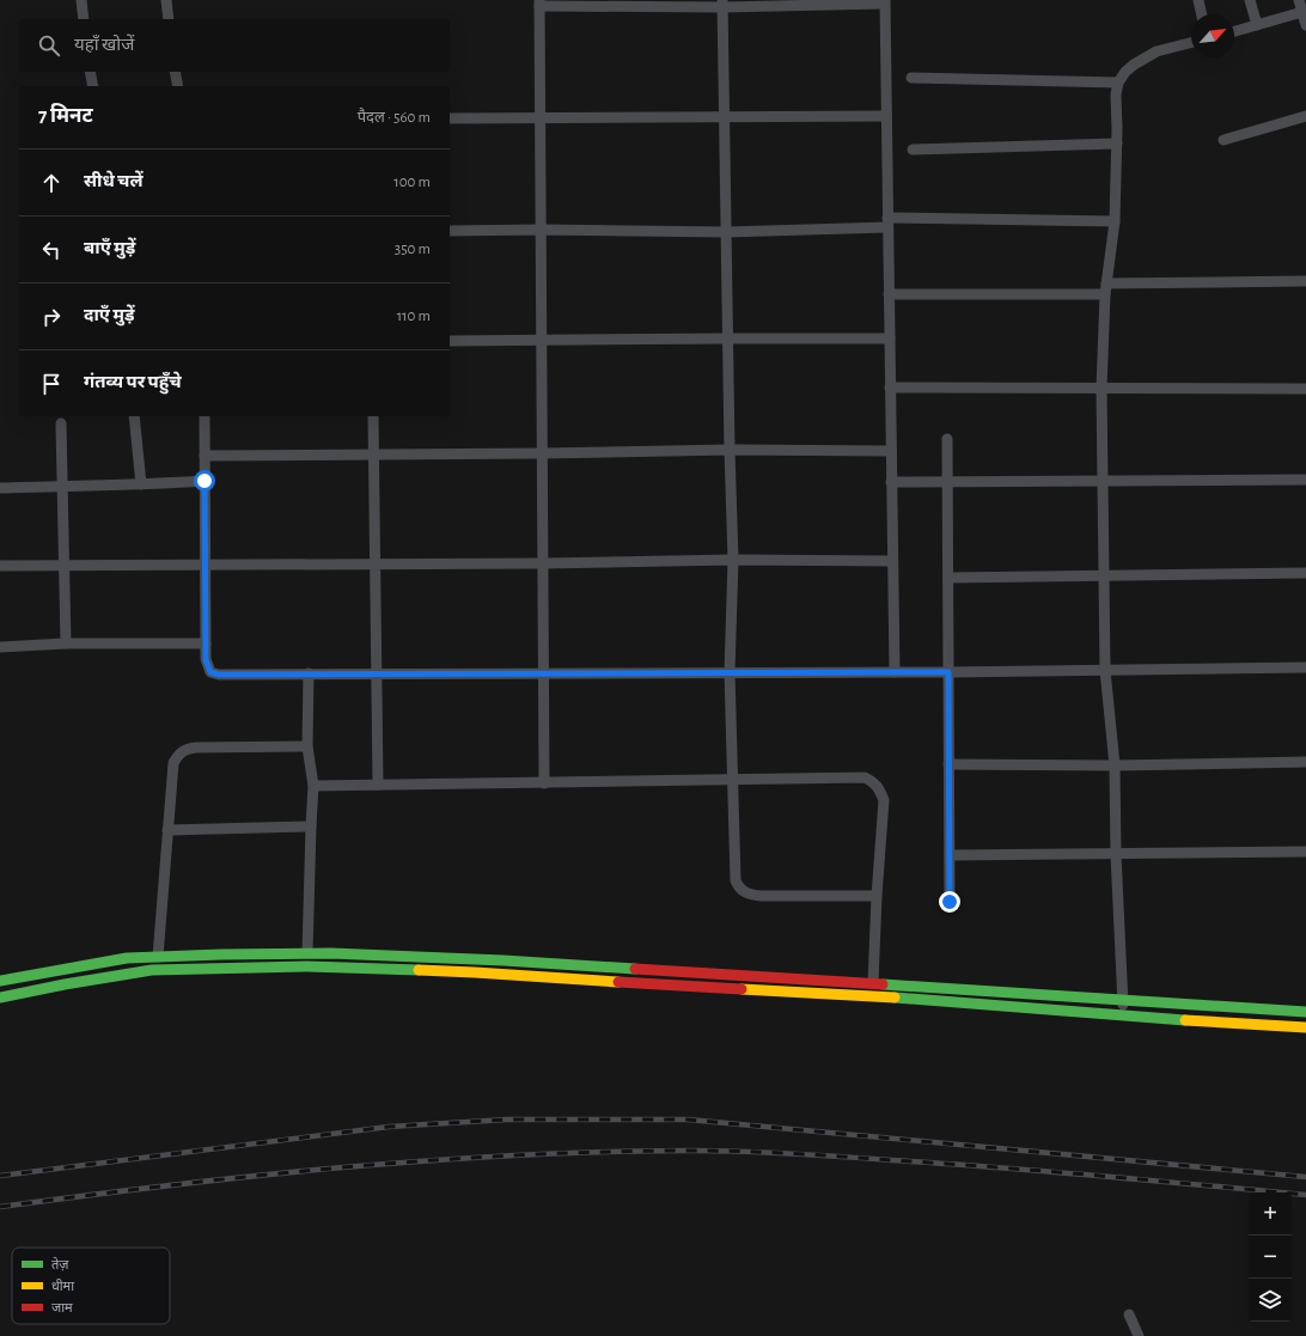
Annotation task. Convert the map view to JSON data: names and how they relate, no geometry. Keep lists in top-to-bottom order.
{
  "legend": ["तेज़", "धीमा", "जाम"],
  "north": "top right",
  "page": {
    "search": "यहाँ खोजें",
    "heading": ["7 मिनट", "पैदल · 560 m"],
    "list": [
      ["सीधे चलें", "100 m"],
      ["बाएँ मुड़ें", "350 m"],
      ["दाएँ मुड़ें", "110 m"],
      "गंतव्य पर पहुँचे"
    ],
    "map_buttons": ["+", "−"]
  }
}
